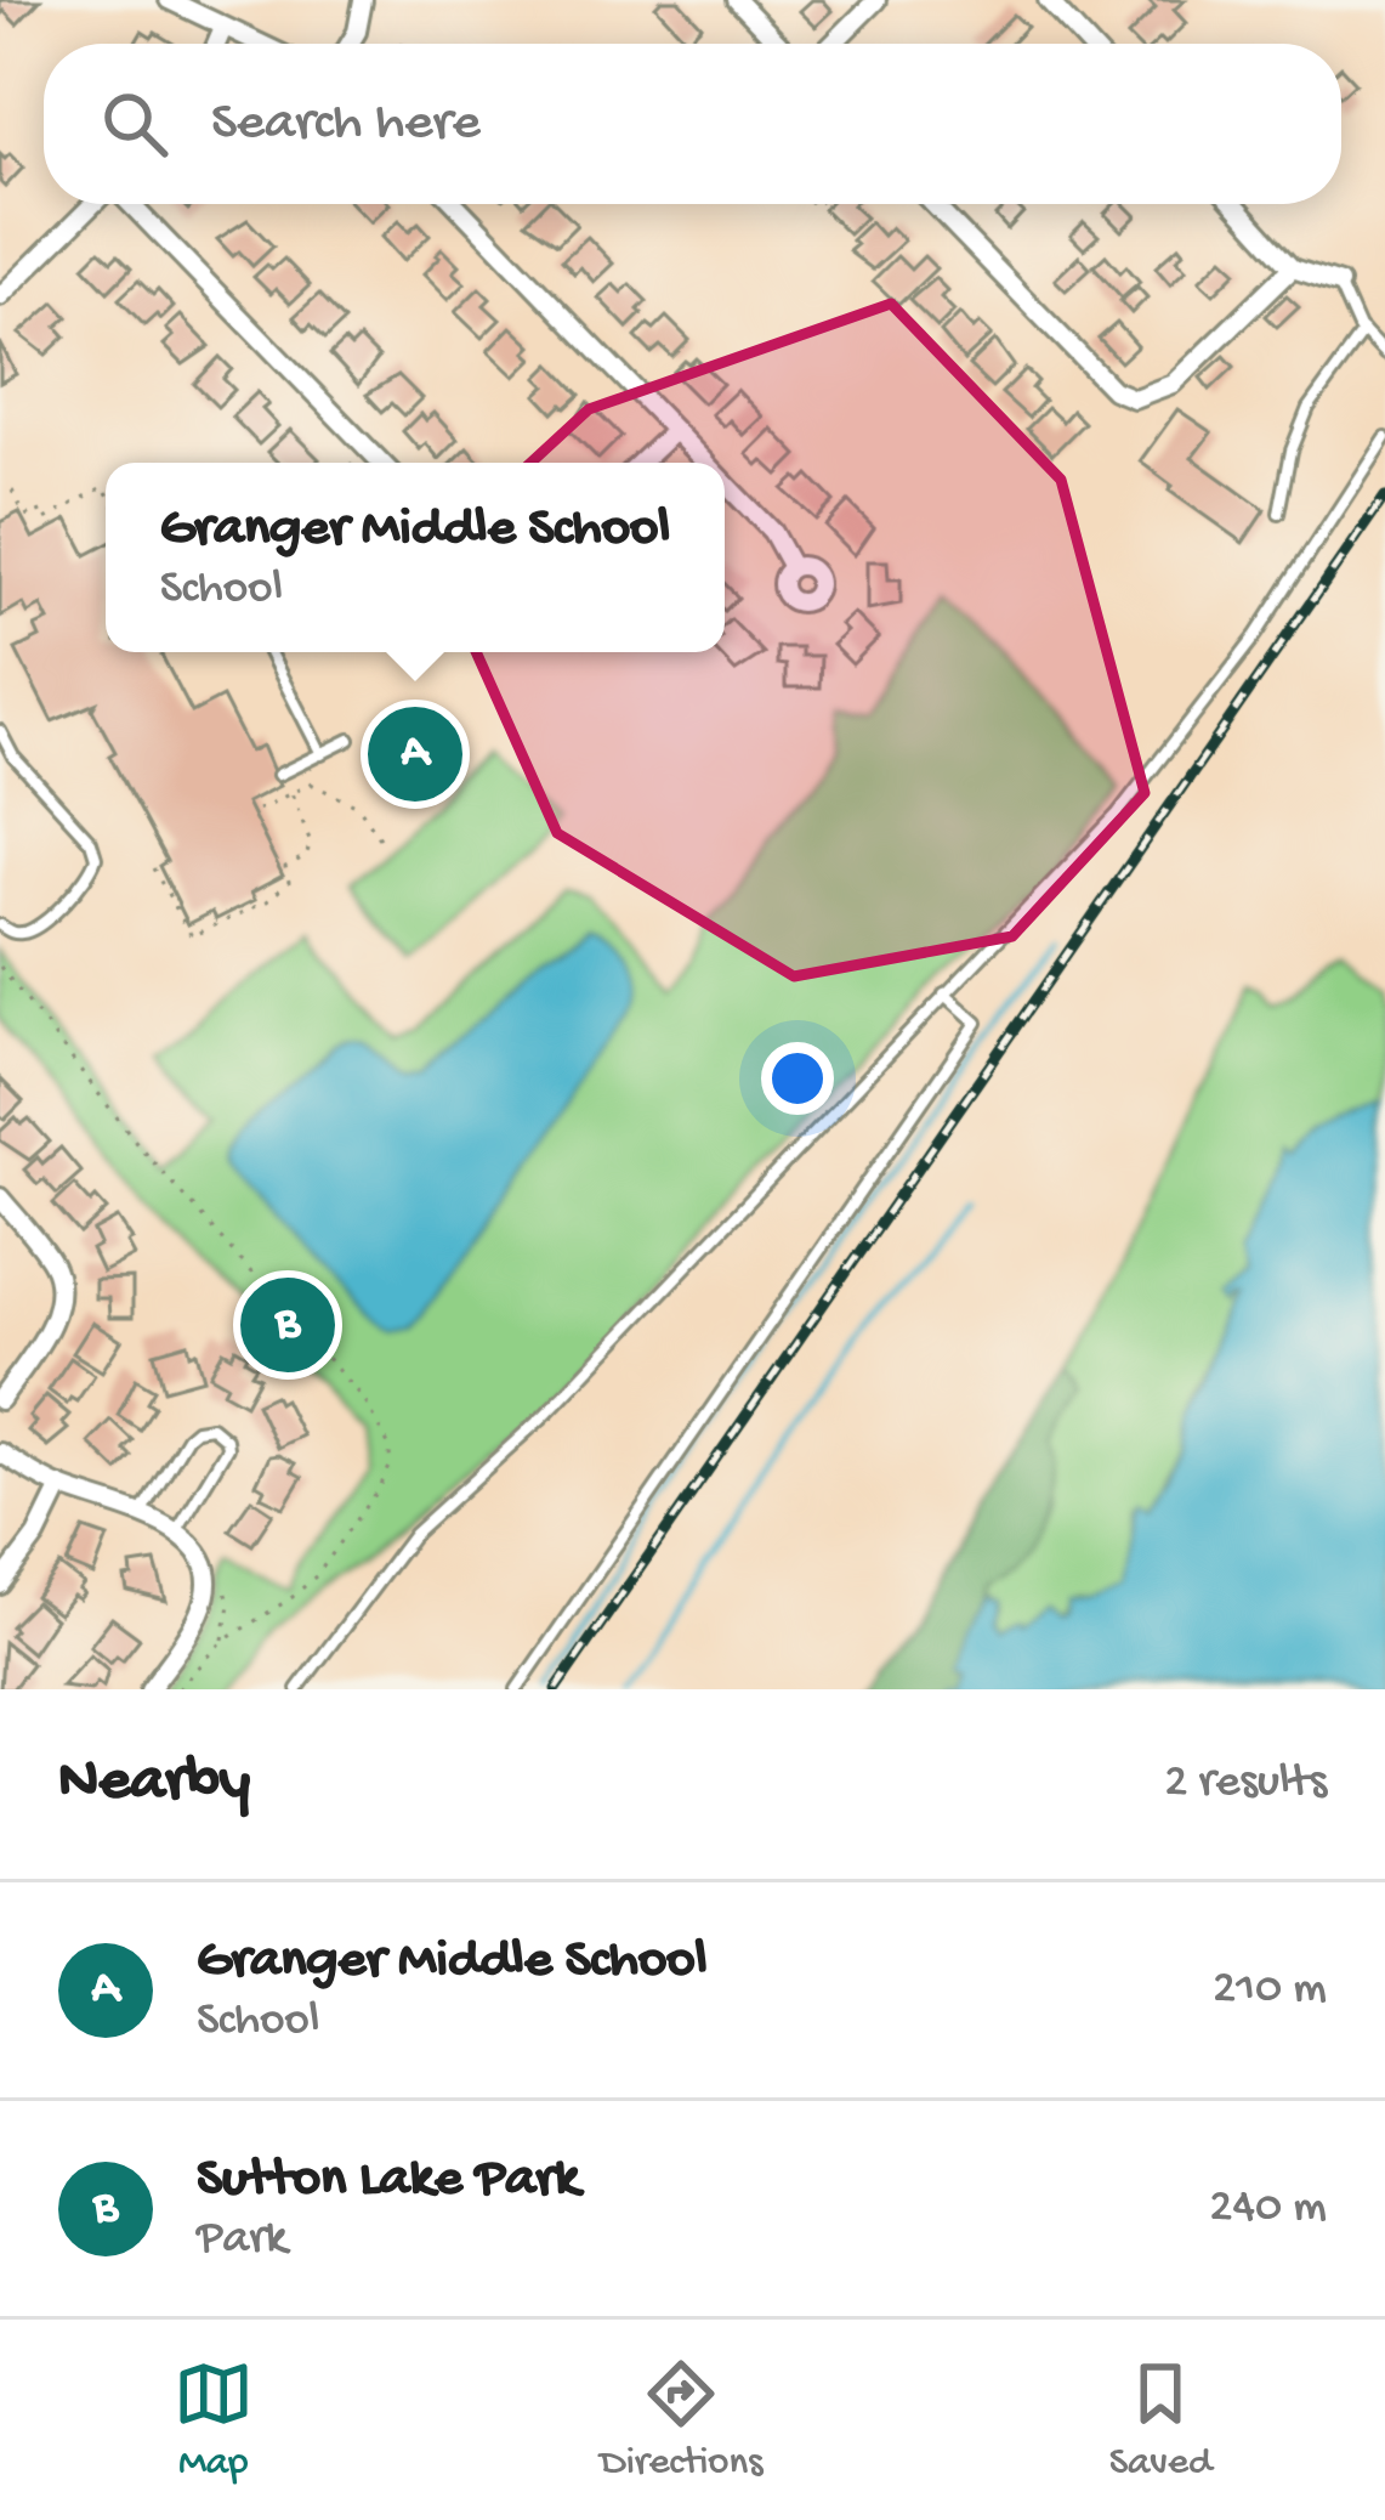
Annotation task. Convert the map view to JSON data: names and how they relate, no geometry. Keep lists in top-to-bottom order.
{
  "page": {
    "search": "Search here",
    "popup": ["Granger Middle School", "School"],
    "pins": ["A", "B"],
    "heading": ["Nearby", "2 results"],
    "list": [
      {
        "mark": "A",
        "name": "Granger Middle School",
        "note": "School",
        "value": "210 m"
      },
      {
        "mark": "B",
        "name": "Sutton Lake Park",
        "note": "Park",
        "value": "240 m"
      }
    ],
    "nav": ["Map", "Directions", "Saved"]
  }
}
